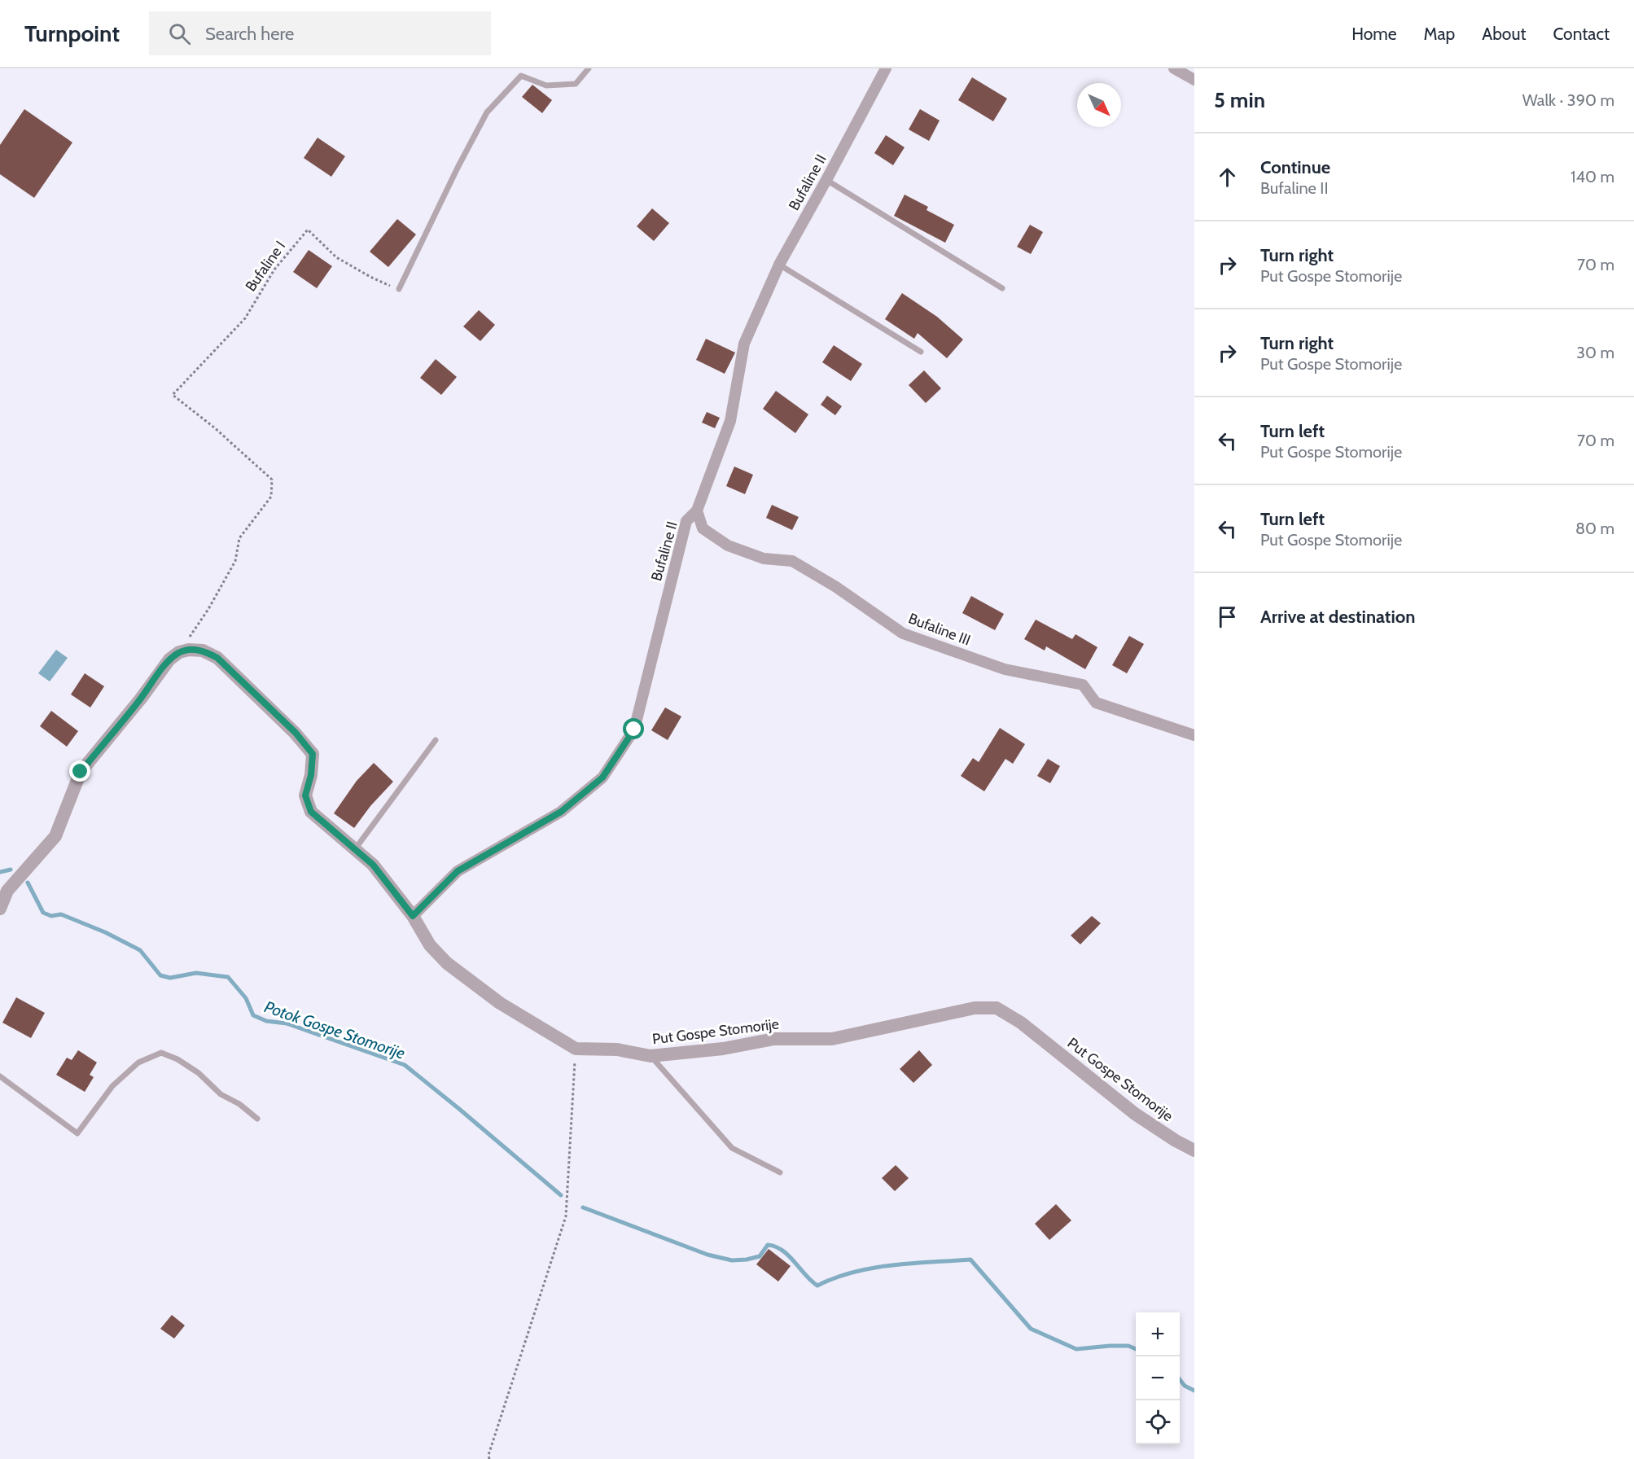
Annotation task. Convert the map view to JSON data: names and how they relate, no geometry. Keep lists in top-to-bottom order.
{
  "streets": {
    "street": ["Bufaline II", "Bufaline III", "Put Gospe Stomorije"],
    "path": ["Bufaline I"]
  },
  "crossings": [
    ["Bufaline II", "Bufaline III"]
  ],
  "water": ["Potok Gospe Stomorije"],
  "north": "bottom right",
  "page": {
    "header": "Turnpoint",
    "search": "Search here",
    "nav": [
      "Home",
      "Map",
      "About",
      "Contact"
    ],
    "heading": ["5 min", "Walk · 390 m"],
    "list": [
      ["Continue", "Bufaline II", "140 m"],
      ["Turn right", "Put Gospe Stomorije", "70 m"],
      ["Turn right", "Put Gospe Stomorije", "30 m"],
      ["Turn left", "Put Gospe Stomorije", "70 m"],
      ["Turn left", "Put Gospe Stomorije", "80 m"],
      "Arrive at destination"
    ],
    "map_buttons": ["+", "−"]
  }
}
